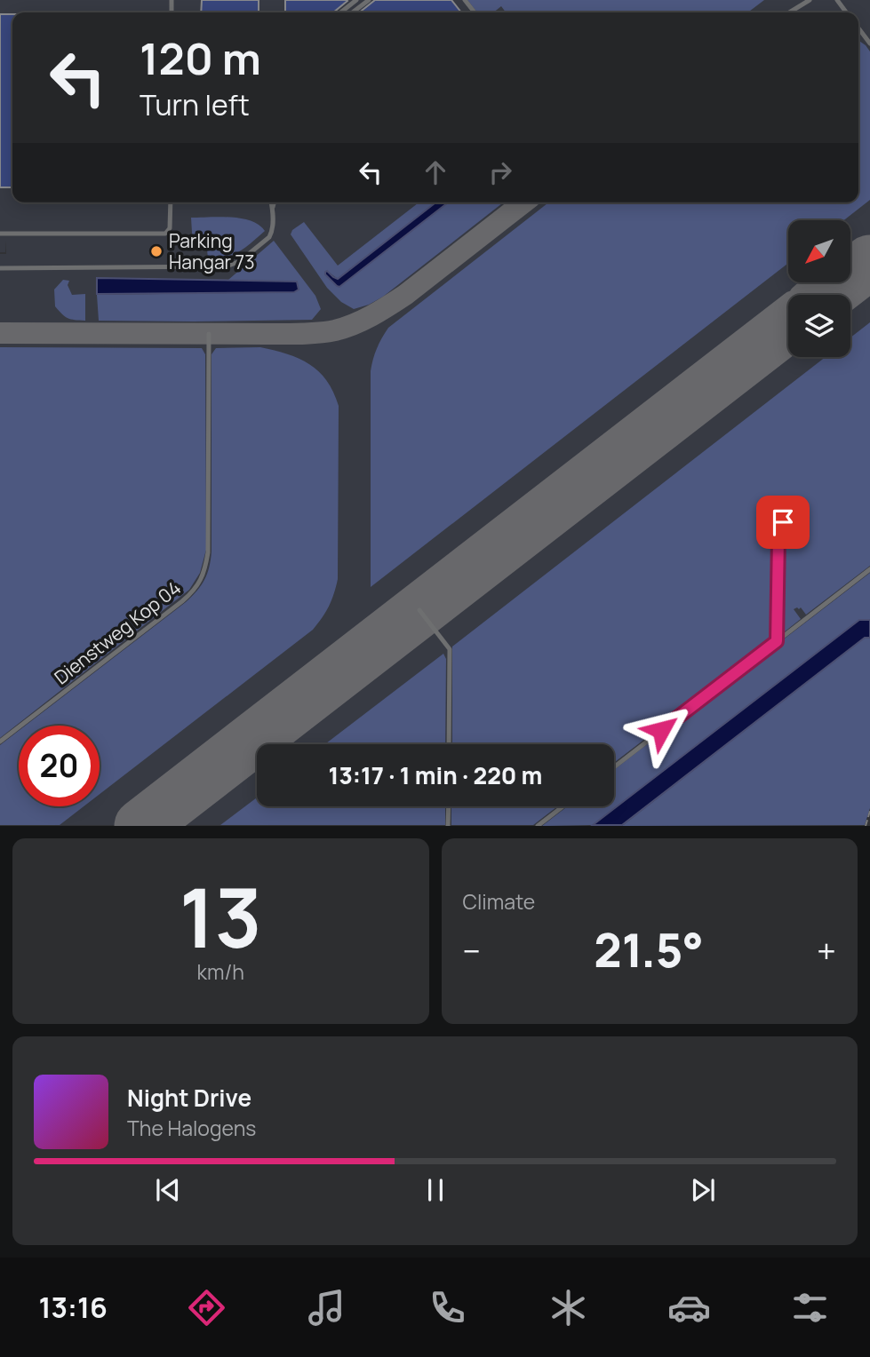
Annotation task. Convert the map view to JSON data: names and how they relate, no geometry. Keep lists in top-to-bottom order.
{
  "streets": {
    "lane": ["Dienstweg Kop 04"]
  },
  "places": ["Parking Hangar 73"],
  "north": "bottom left",
  "page": {
    "turn": ["120 m", "Turn left"],
    "limit": "20",
    "trip": "13:17 · 1 min · 220 m",
    "tile": [
      ["13", "km/h"],
      "Climate"
    ],
    "heat": ["−", "21.5°", "+"],
    "song": ["Night Drive", "The Halogens"],
    "tabs": "13:16"
  }
}
